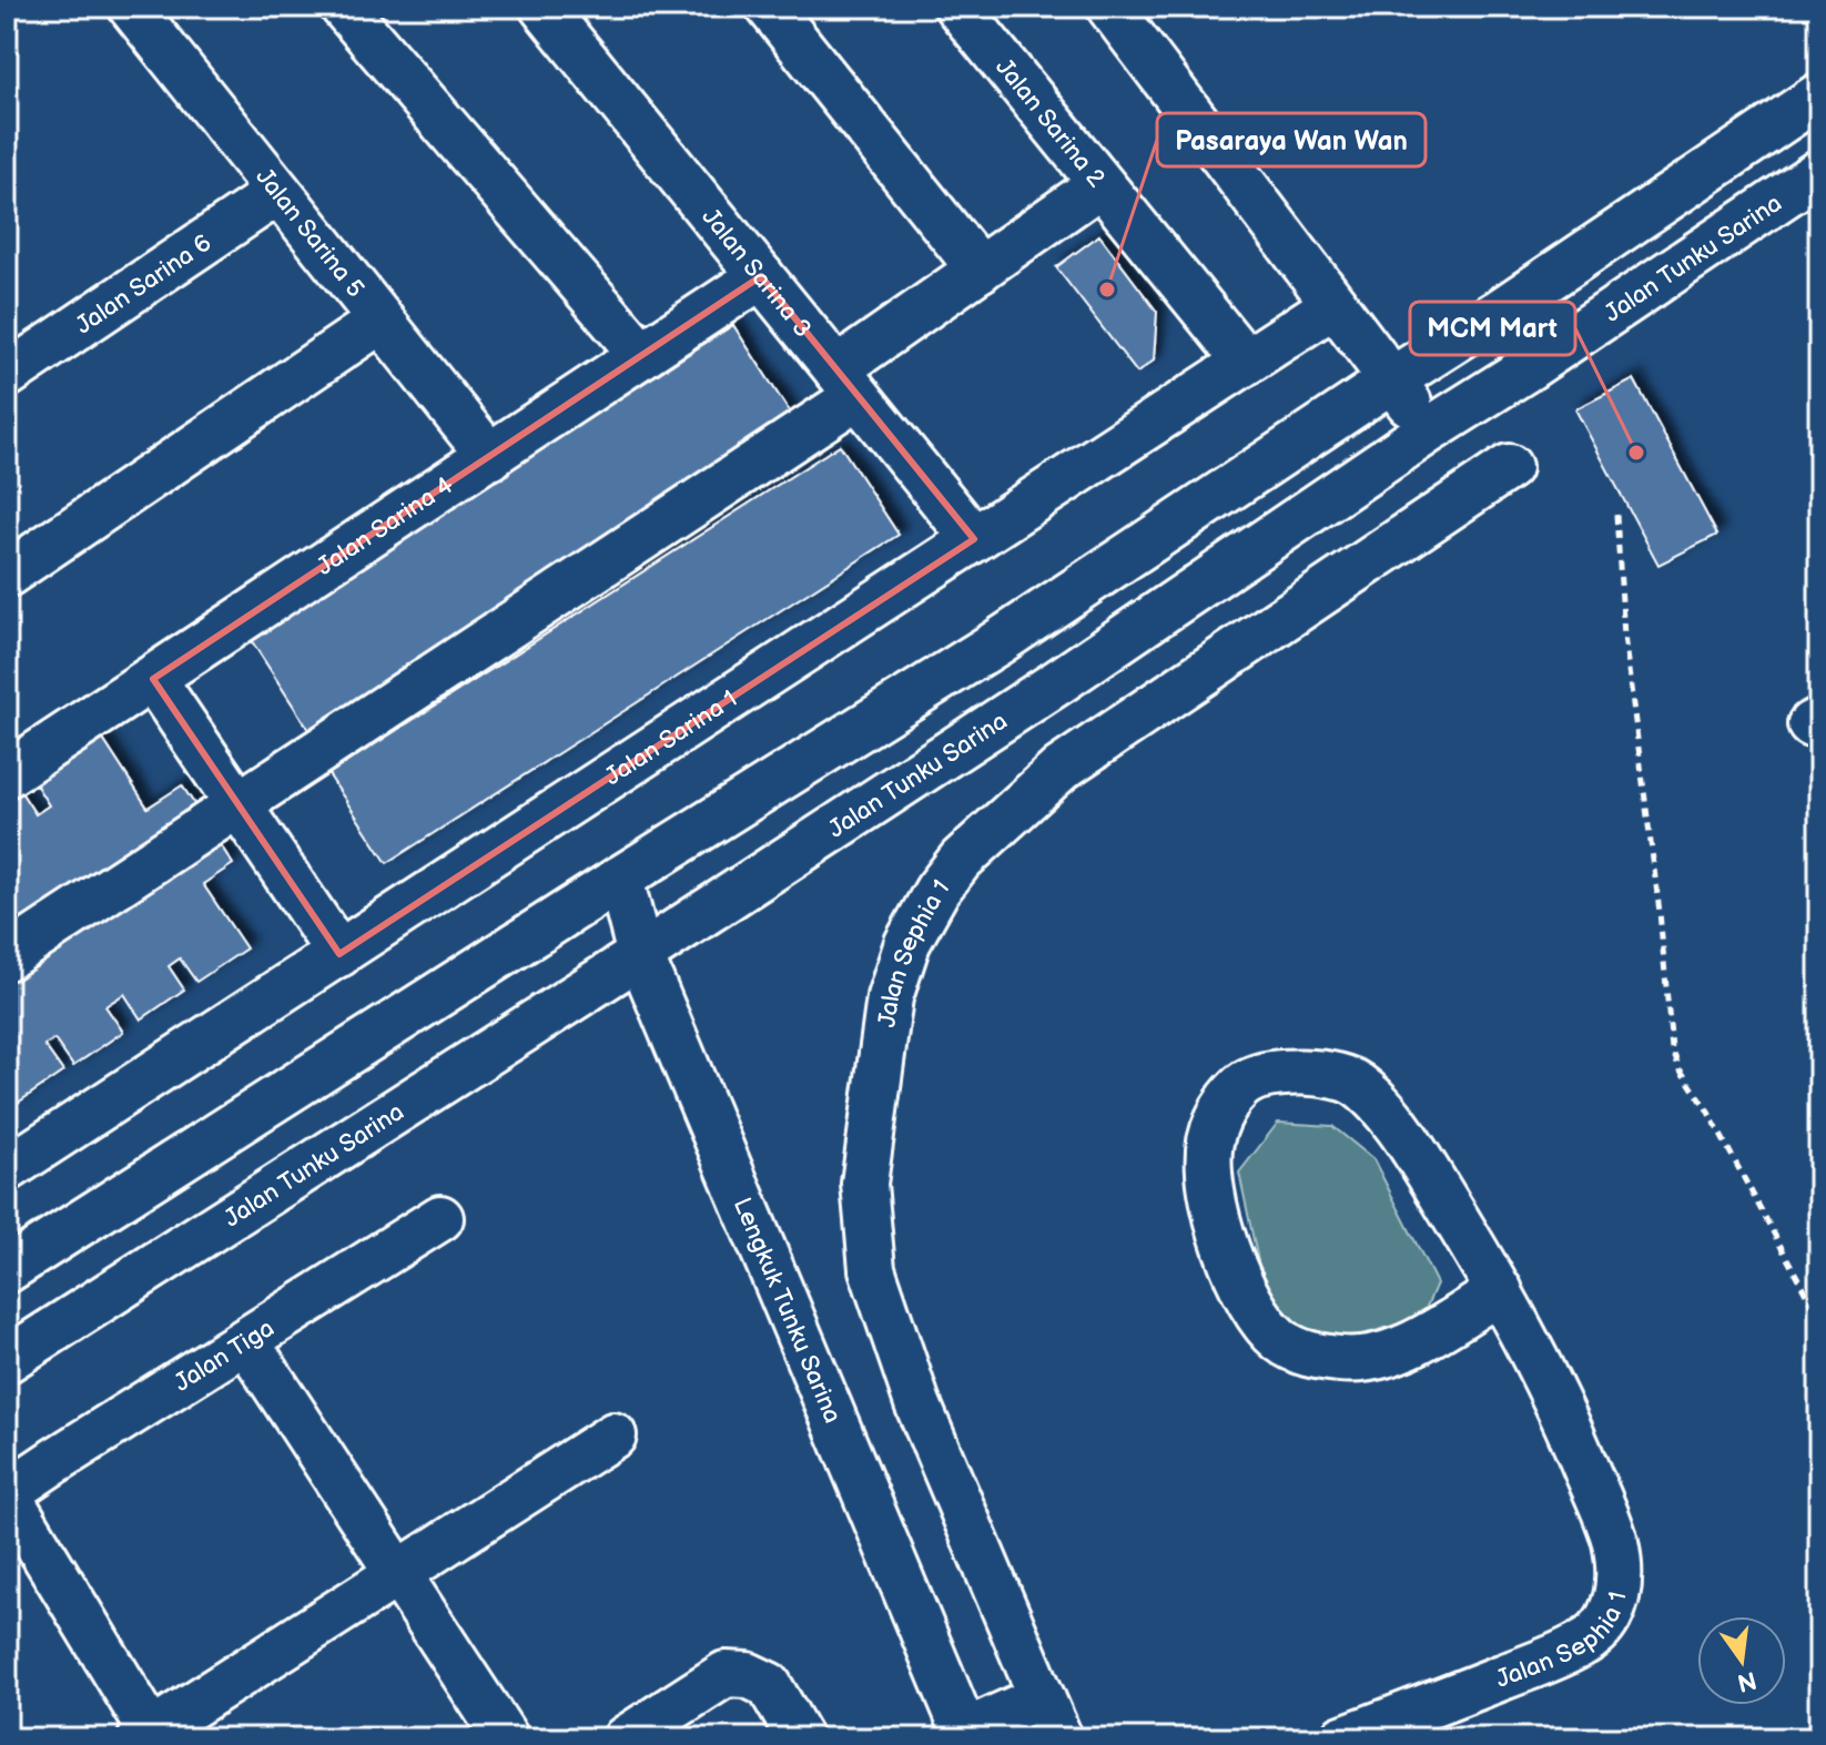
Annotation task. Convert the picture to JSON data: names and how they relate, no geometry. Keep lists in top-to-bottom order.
{
  "streets": {
    "street": [
      "Jalan Sarina 2",
      "Jalan Sarina 5",
      "Jalan Tunku Sarina",
      "Jalan Sarina 3",
      "Jalan Sarina 6",
      "Jalan Sarina 4",
      "Jalan Sarina 1",
      "Jalan Sephia 1",
      "Lengkuk Tunku Sarina",
      "Jalan Tiga"
    ]
  },
  "crossings": [
    ["Jalan Sarina 2", "Jalan Sarina 1"],
    ["Jalan Sarina 5", "Jalan Sarina 6"],
    ["Jalan Sarina 5", "Jalan Sarina 4"],
    ["Jalan Tunku Sarina", "Lengkuk Tunku Sarina"],
    ["Jalan Sarina 3", "Jalan Sarina 4"],
    ["Jalan Sarina 3", "Jalan Sarina 1"]
  ],
  "places": ["Pasaraya Wan Wan", "MCM Mart"],
  "north": "bottom"
}
